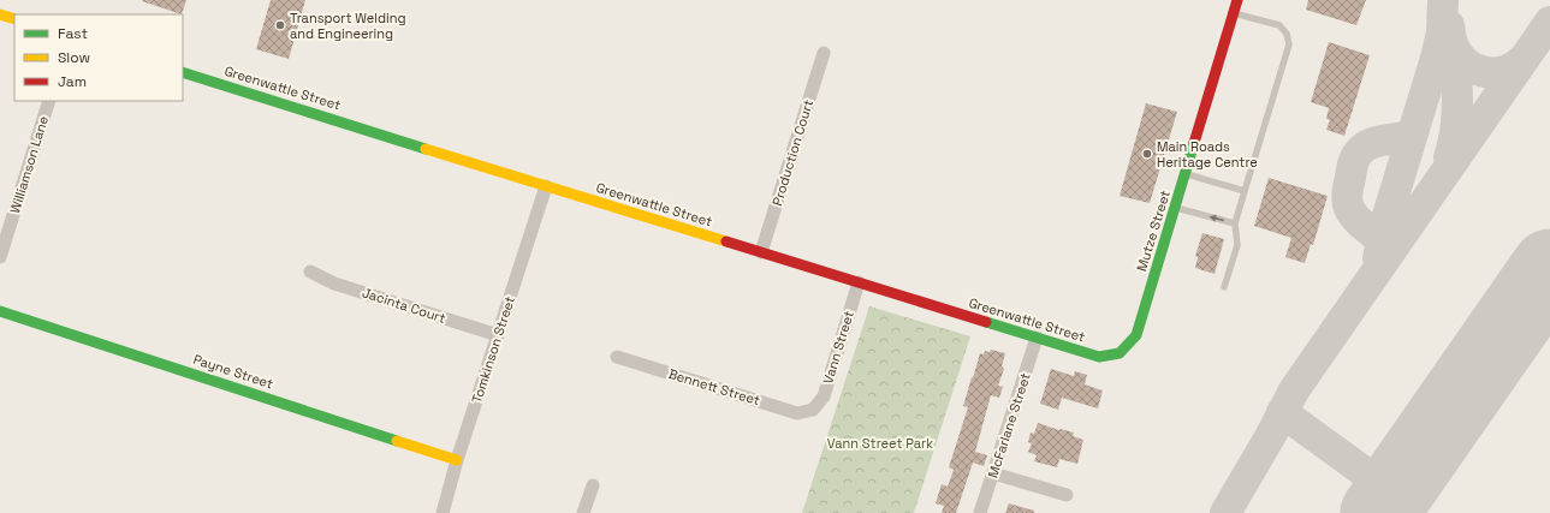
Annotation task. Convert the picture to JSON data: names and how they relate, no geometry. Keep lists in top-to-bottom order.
{
  "streets": {
    "street": [
      "Greenwattle Street",
      "Production Court",
      "Williamson Lane",
      "Mutze Street",
      "Jacinta Court",
      "Vann Street",
      "Tomkinson Street",
      "Payne Street",
      "Bennett Street",
      "McFarlane Street"
    ]
  },
  "crossings": [
    ["Greenwattle Street", "Production Court"],
    ["Greenwattle Street", "Mutze Street"],
    ["Greenwattle Street", "Vann Street"],
    ["Greenwattle Street", "Tomkinson Street"],
    ["Greenwattle Street", "McFarlane Street"],
    ["Jacinta Court", "Tomkinson Street"],
    ["Vann Street", "Bennett Street"],
    ["Tomkinson Street", "Payne Street"]
  ],
  "parks": ["Vann Street Park"],
  "places": ["Transport Welding and Engineering", "Main Roads Heritage Centre"],
  "legend": ["Fast", "Slow", "Jam"]
}
